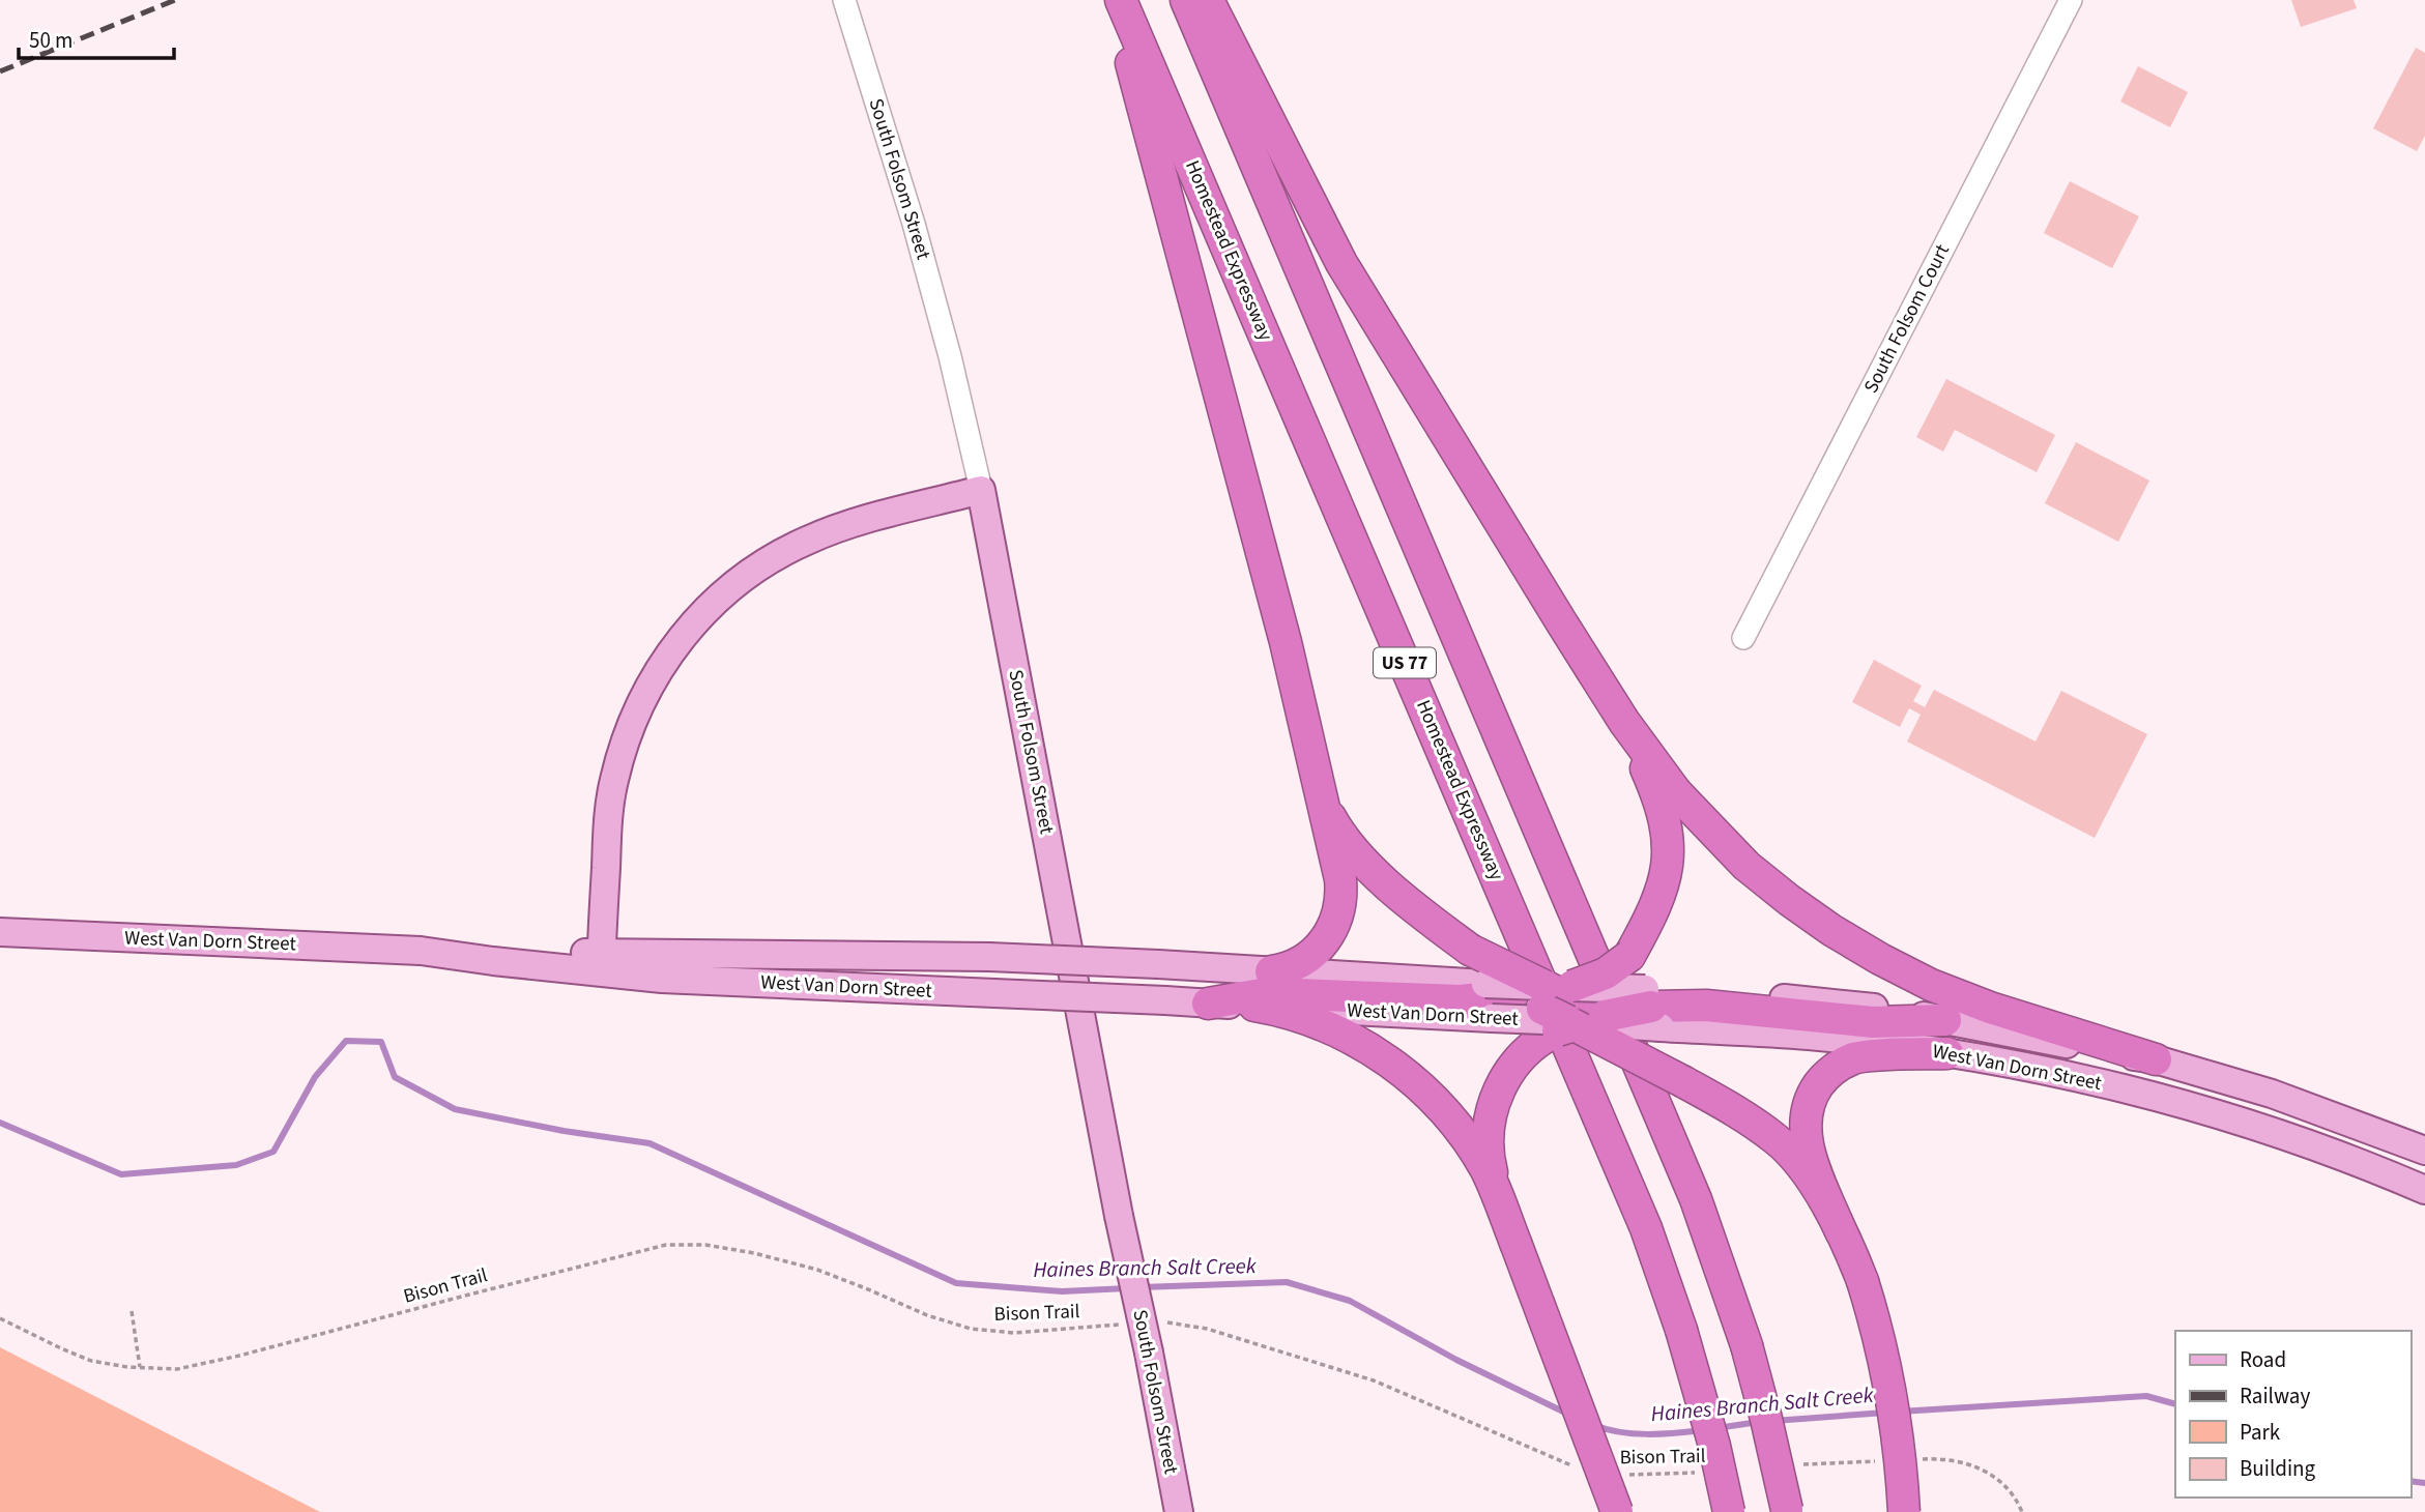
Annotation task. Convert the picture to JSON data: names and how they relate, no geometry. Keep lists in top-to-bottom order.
{
  "streets": {
    "highway": ["Homestead Expressway", "US 77"],
    "main road": ["South Folsom Street", "West Van Dorn Street"],
    "street": ["South Folsom Court"],
    "path": ["Bison Trail"]
  },
  "water": ["Haines Branch Salt Creek"],
  "legend": [
    "Road",
    "Railway",
    "Park",
    "Building"
  ],
  "scale_bar": "50 m"
}
